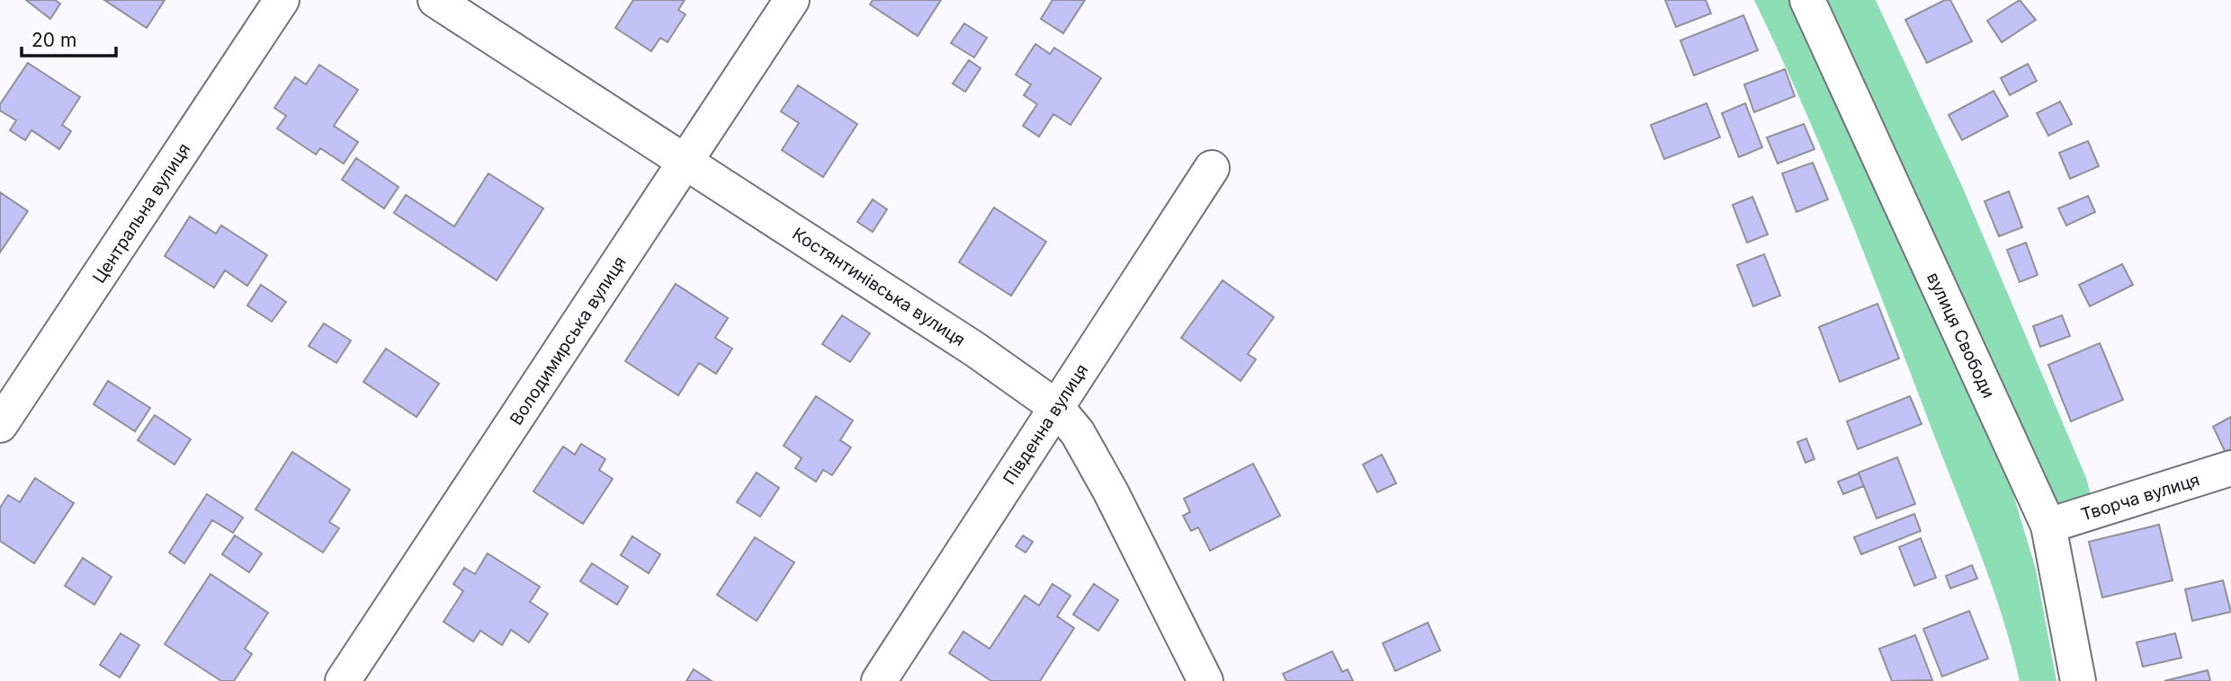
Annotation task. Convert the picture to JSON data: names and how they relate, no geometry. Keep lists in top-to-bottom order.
{
  "streets": {
    "street": [
      "Центральна вулиця",
      "Костянтинівська вулиця",
      "вулиця Свободи",
      "Володимирська вулиця",
      "Південна вулиця",
      "Творча вулиця"
    ]
  },
  "crossings": [
    ["Костянтинівська вулиця", "Володимирська вулиця"],
    ["Костянтинівська вулиця", "Південна вулиця"],
    ["вулиця Свободи", "Творча вулиця"]
  ],
  "scale_bar": "20 m"
}
